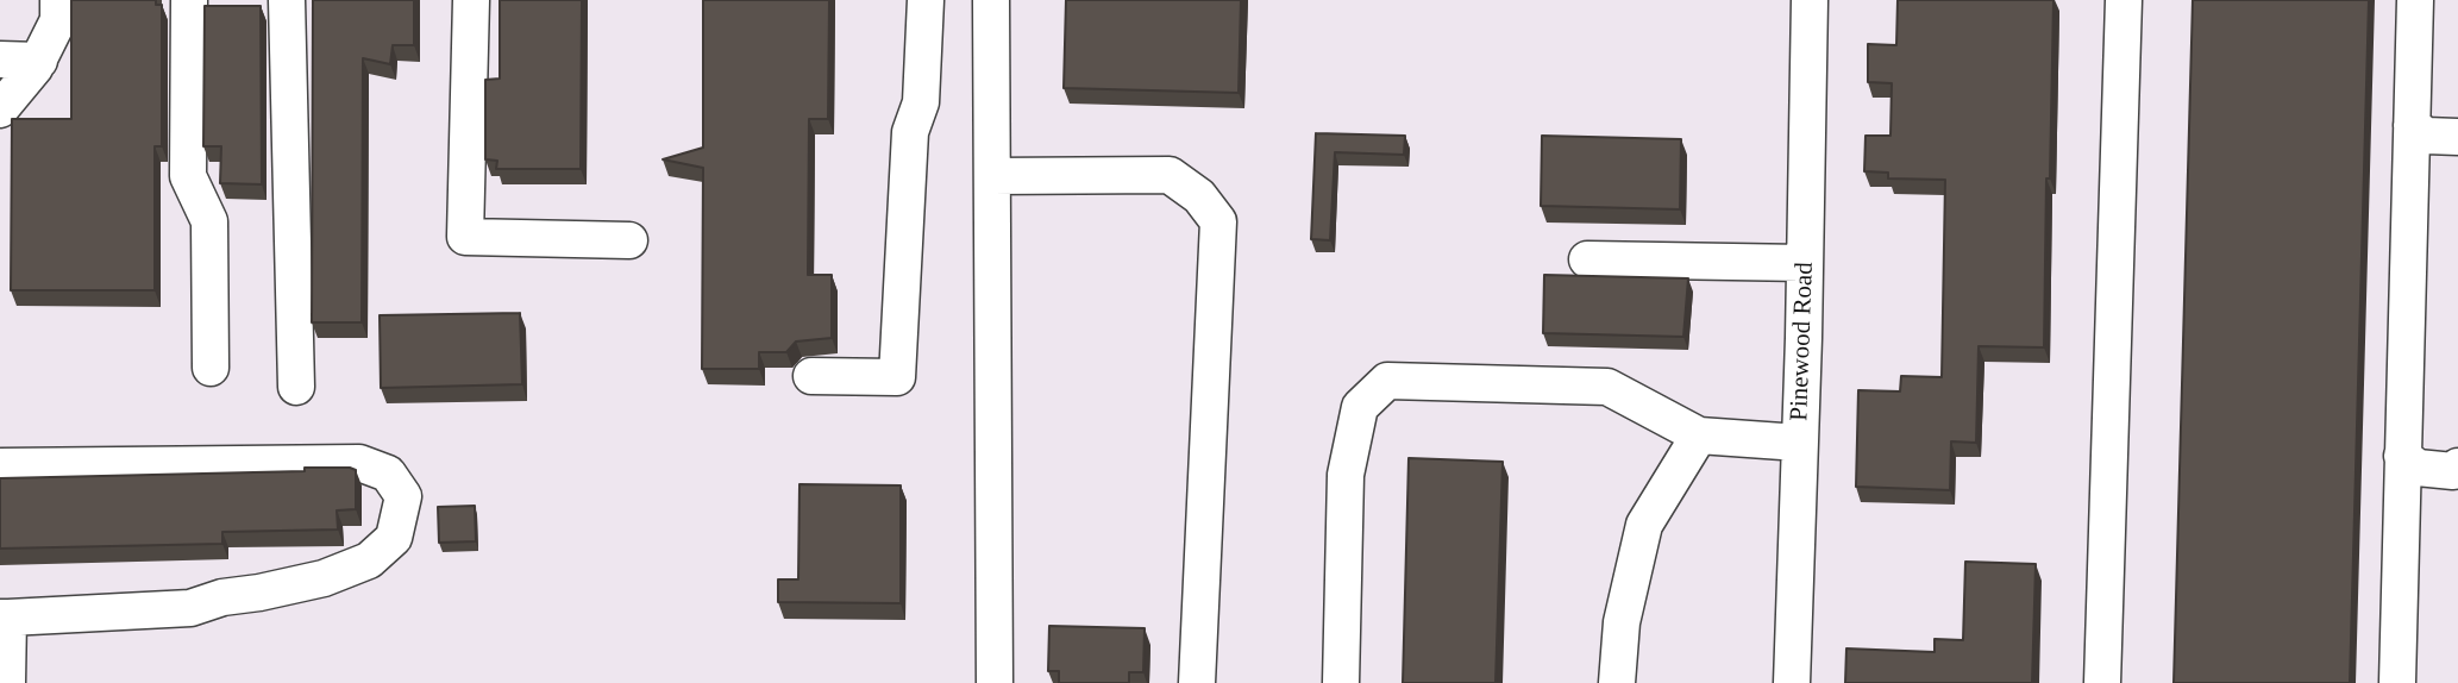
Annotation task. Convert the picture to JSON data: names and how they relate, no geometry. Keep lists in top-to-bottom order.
{
  "streets": {
    "street": ["Pinewood Road"]
  }
}
